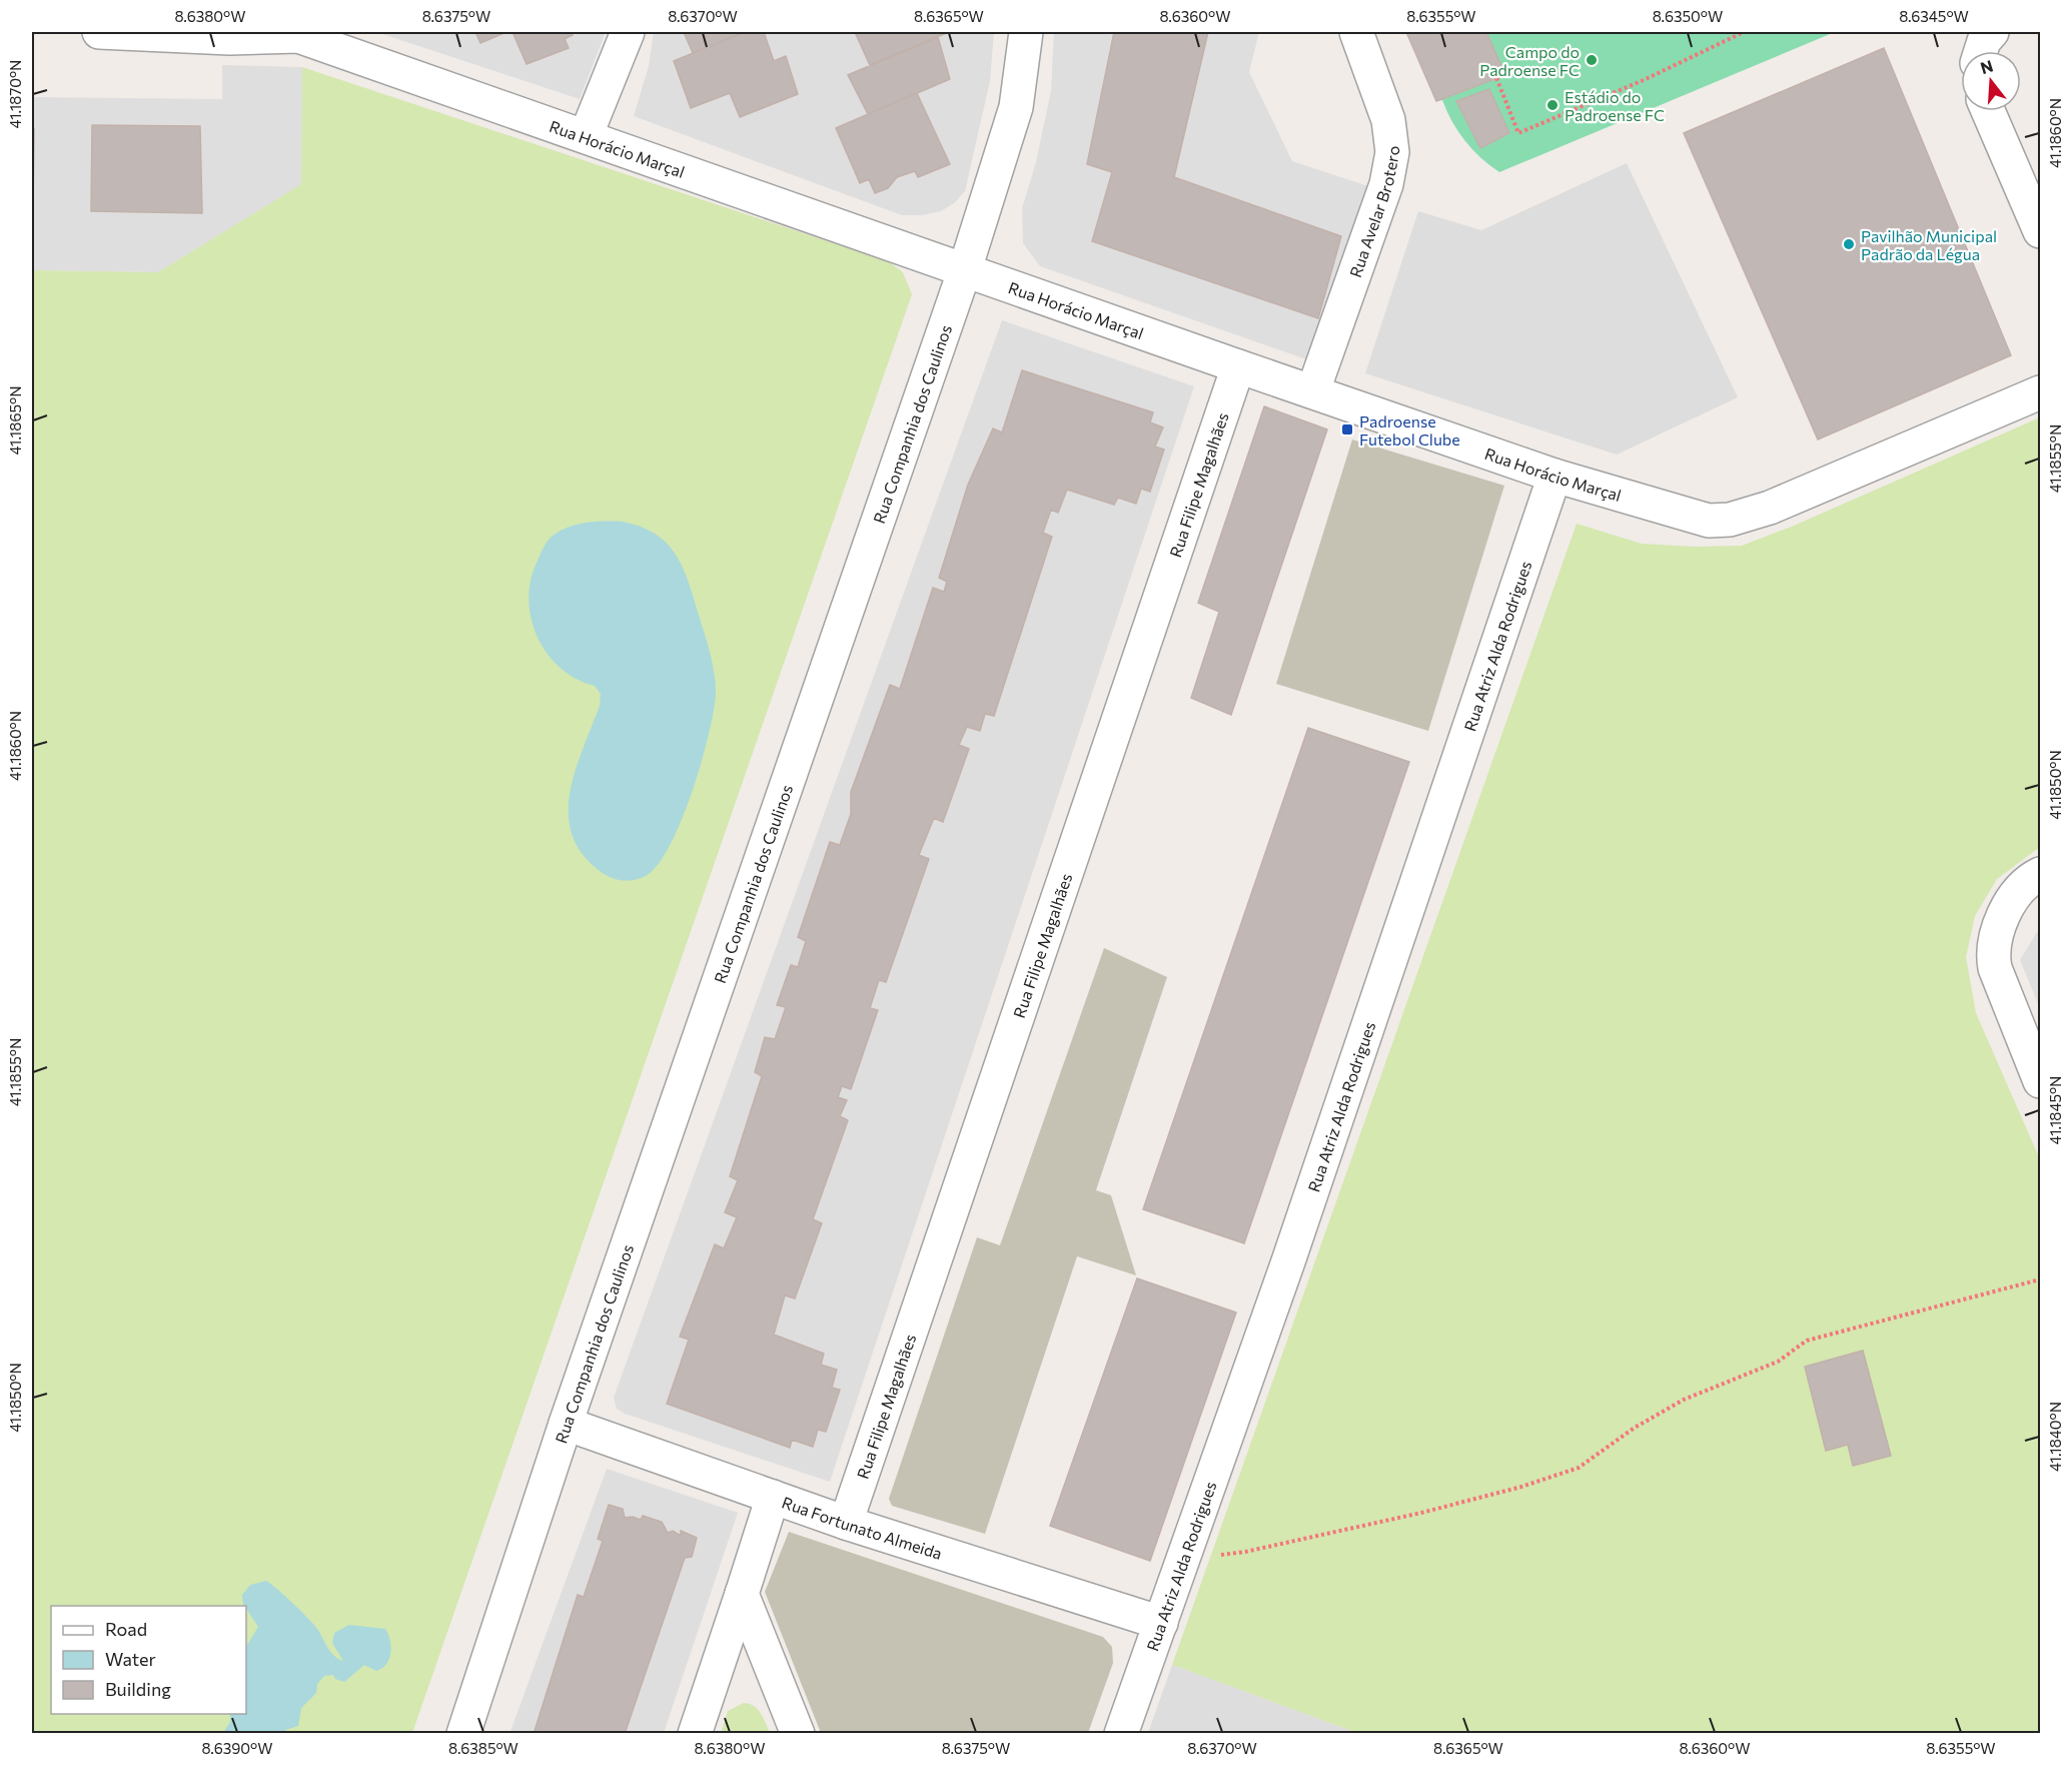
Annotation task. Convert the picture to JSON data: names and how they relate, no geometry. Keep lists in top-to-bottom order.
{
  "streets": {
    "street": [
      "Rua Horácio Marçal",
      "Rua Avelar Brotero",
      "Rua Companhia dos Caulinos",
      "Rua Filipe Magalhães",
      "Rua Atriz Alda Rodrigues",
      "Rua Fortunato Almeida"
    ]
  },
  "crossings": [
    ["Rua Horácio Marçal", "Rua Avelar Brotero"],
    ["Rua Horácio Marçal", "Rua Companhia dos Caulinos"],
    ["Rua Horácio Marçal", "Rua Filipe Magalhães"],
    ["Rua Horácio Marçal", "Rua Atriz Alda Rodrigues"],
    ["Rua Companhia dos Caulinos", "Rua Fortunato Almeida"],
    ["Rua Filipe Magalhães", "Rua Fortunato Almeida"],
    ["Rua Atriz Alda Rodrigues", "Rua Fortunato Almeida"]
  ],
  "places": {
    "other": ["Campo do Padroense FC", "Estádio do Padroense FC", "Pavilhão Municipal Padrão da Légua"],
    "transit": ["Padroense Futebol Clube"]
  },
  "legend": ["Road", "Water", "Building"],
  "north": "top",
  "coordinates": [
    "8.6380°W",
    "8.6375°W",
    "8.6370°W",
    "8.6365°W",
    "8.6360°W",
    "8.6355°W",
    "8.6350°W",
    "8.6345°W",
    "41.1870°N",
    "41.1860°N",
    "41.1865°N",
    "41.1855°N",
    "41.1850°N",
    "41.1845°N",
    "41.1840°N",
    "8.6390°W",
    "8.6385°W"
  ]
}
